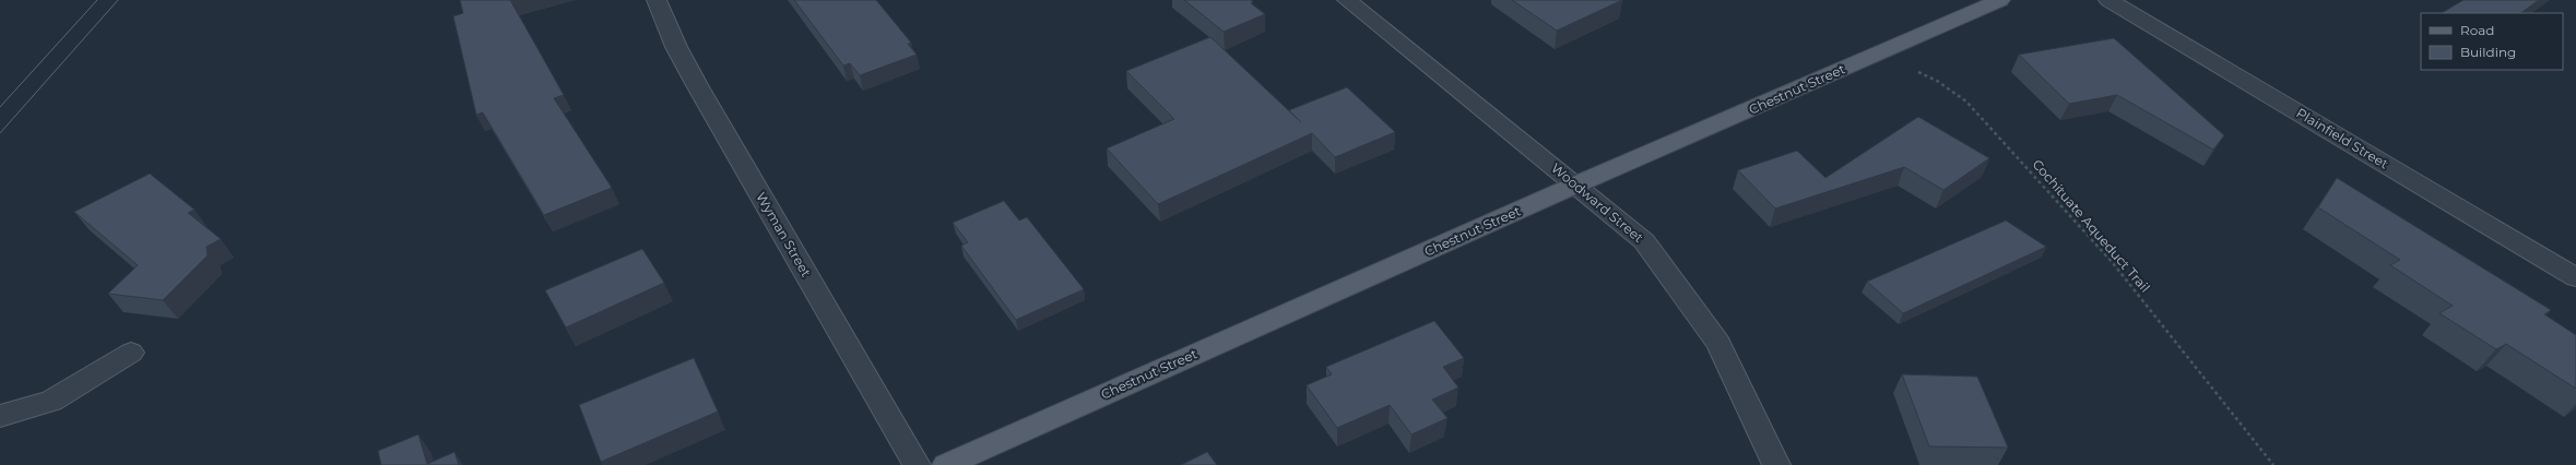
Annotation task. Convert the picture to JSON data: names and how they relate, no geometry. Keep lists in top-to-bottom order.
{
  "streets": {
    "main road": ["Chestnut Street"],
    "street": ["Plainfield Street", "Woodward Street", "Wyman Street"],
    "path": ["Cochituate Aqueduct Trail"]
  },
  "crossings": [
    ["Chestnut Street", "Woodward Street"],
    ["Chestnut Street", "Cochituate Aqueduct Trail"]
  ],
  "legend": ["Road", "Building"]
}
